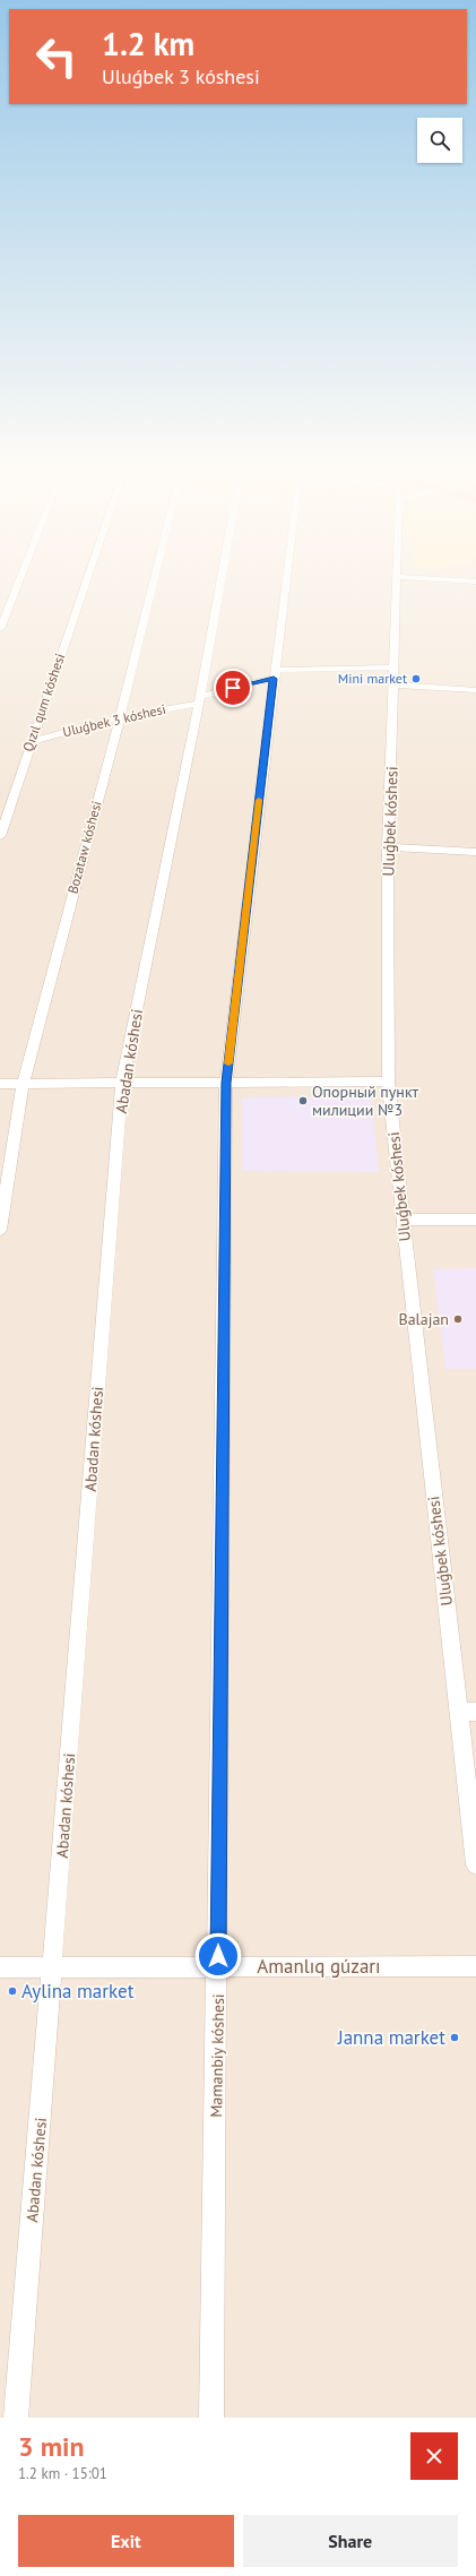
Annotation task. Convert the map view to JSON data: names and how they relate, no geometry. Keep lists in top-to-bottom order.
{
  "streets": {
    "street": [
      "Qızıl qum kóshesi",
      "Uluǵbek 3 kóshesi",
      "Uluǵbek kóshesi",
      "Bozataw kóshesi",
      "Abadan kóshesi",
      "Amanlıq gúzarı",
      "Mamanbiy kóshesi"
    ]
  },
  "crossings": [
    ["Qızıl qum kóshesi", "Uluǵbek 3 kóshesi"],
    ["Uluǵbek 3 kóshesi", "Uluǵbek kóshesi"],
    ["Uluǵbek 3 kóshesi", "Bozataw kóshesi"],
    ["Uluǵbek 3 kóshesi", "Abadan kóshesi"],
    ["Uluǵbek 3 kóshesi", "Mamanbiy kóshesi"],
    ["Abadan kóshesi", "Amanlıq gúzarı"],
    ["Amanlıq gúzarı", "Mamanbiy kóshesi"]
  ],
  "places": [
    "Mini market",
    "Опорный пункт милиции №3",
    "Balajan",
    "Aylina market",
    "Janna market"
  ],
  "page": {
    "turn": ["1.2 km", "Uluǵbek 3 kóshesi"],
    "heading": ["3 min", "1.2 km · 15:01"],
    "buttons": ["Exit", "Share"]
  }
}
